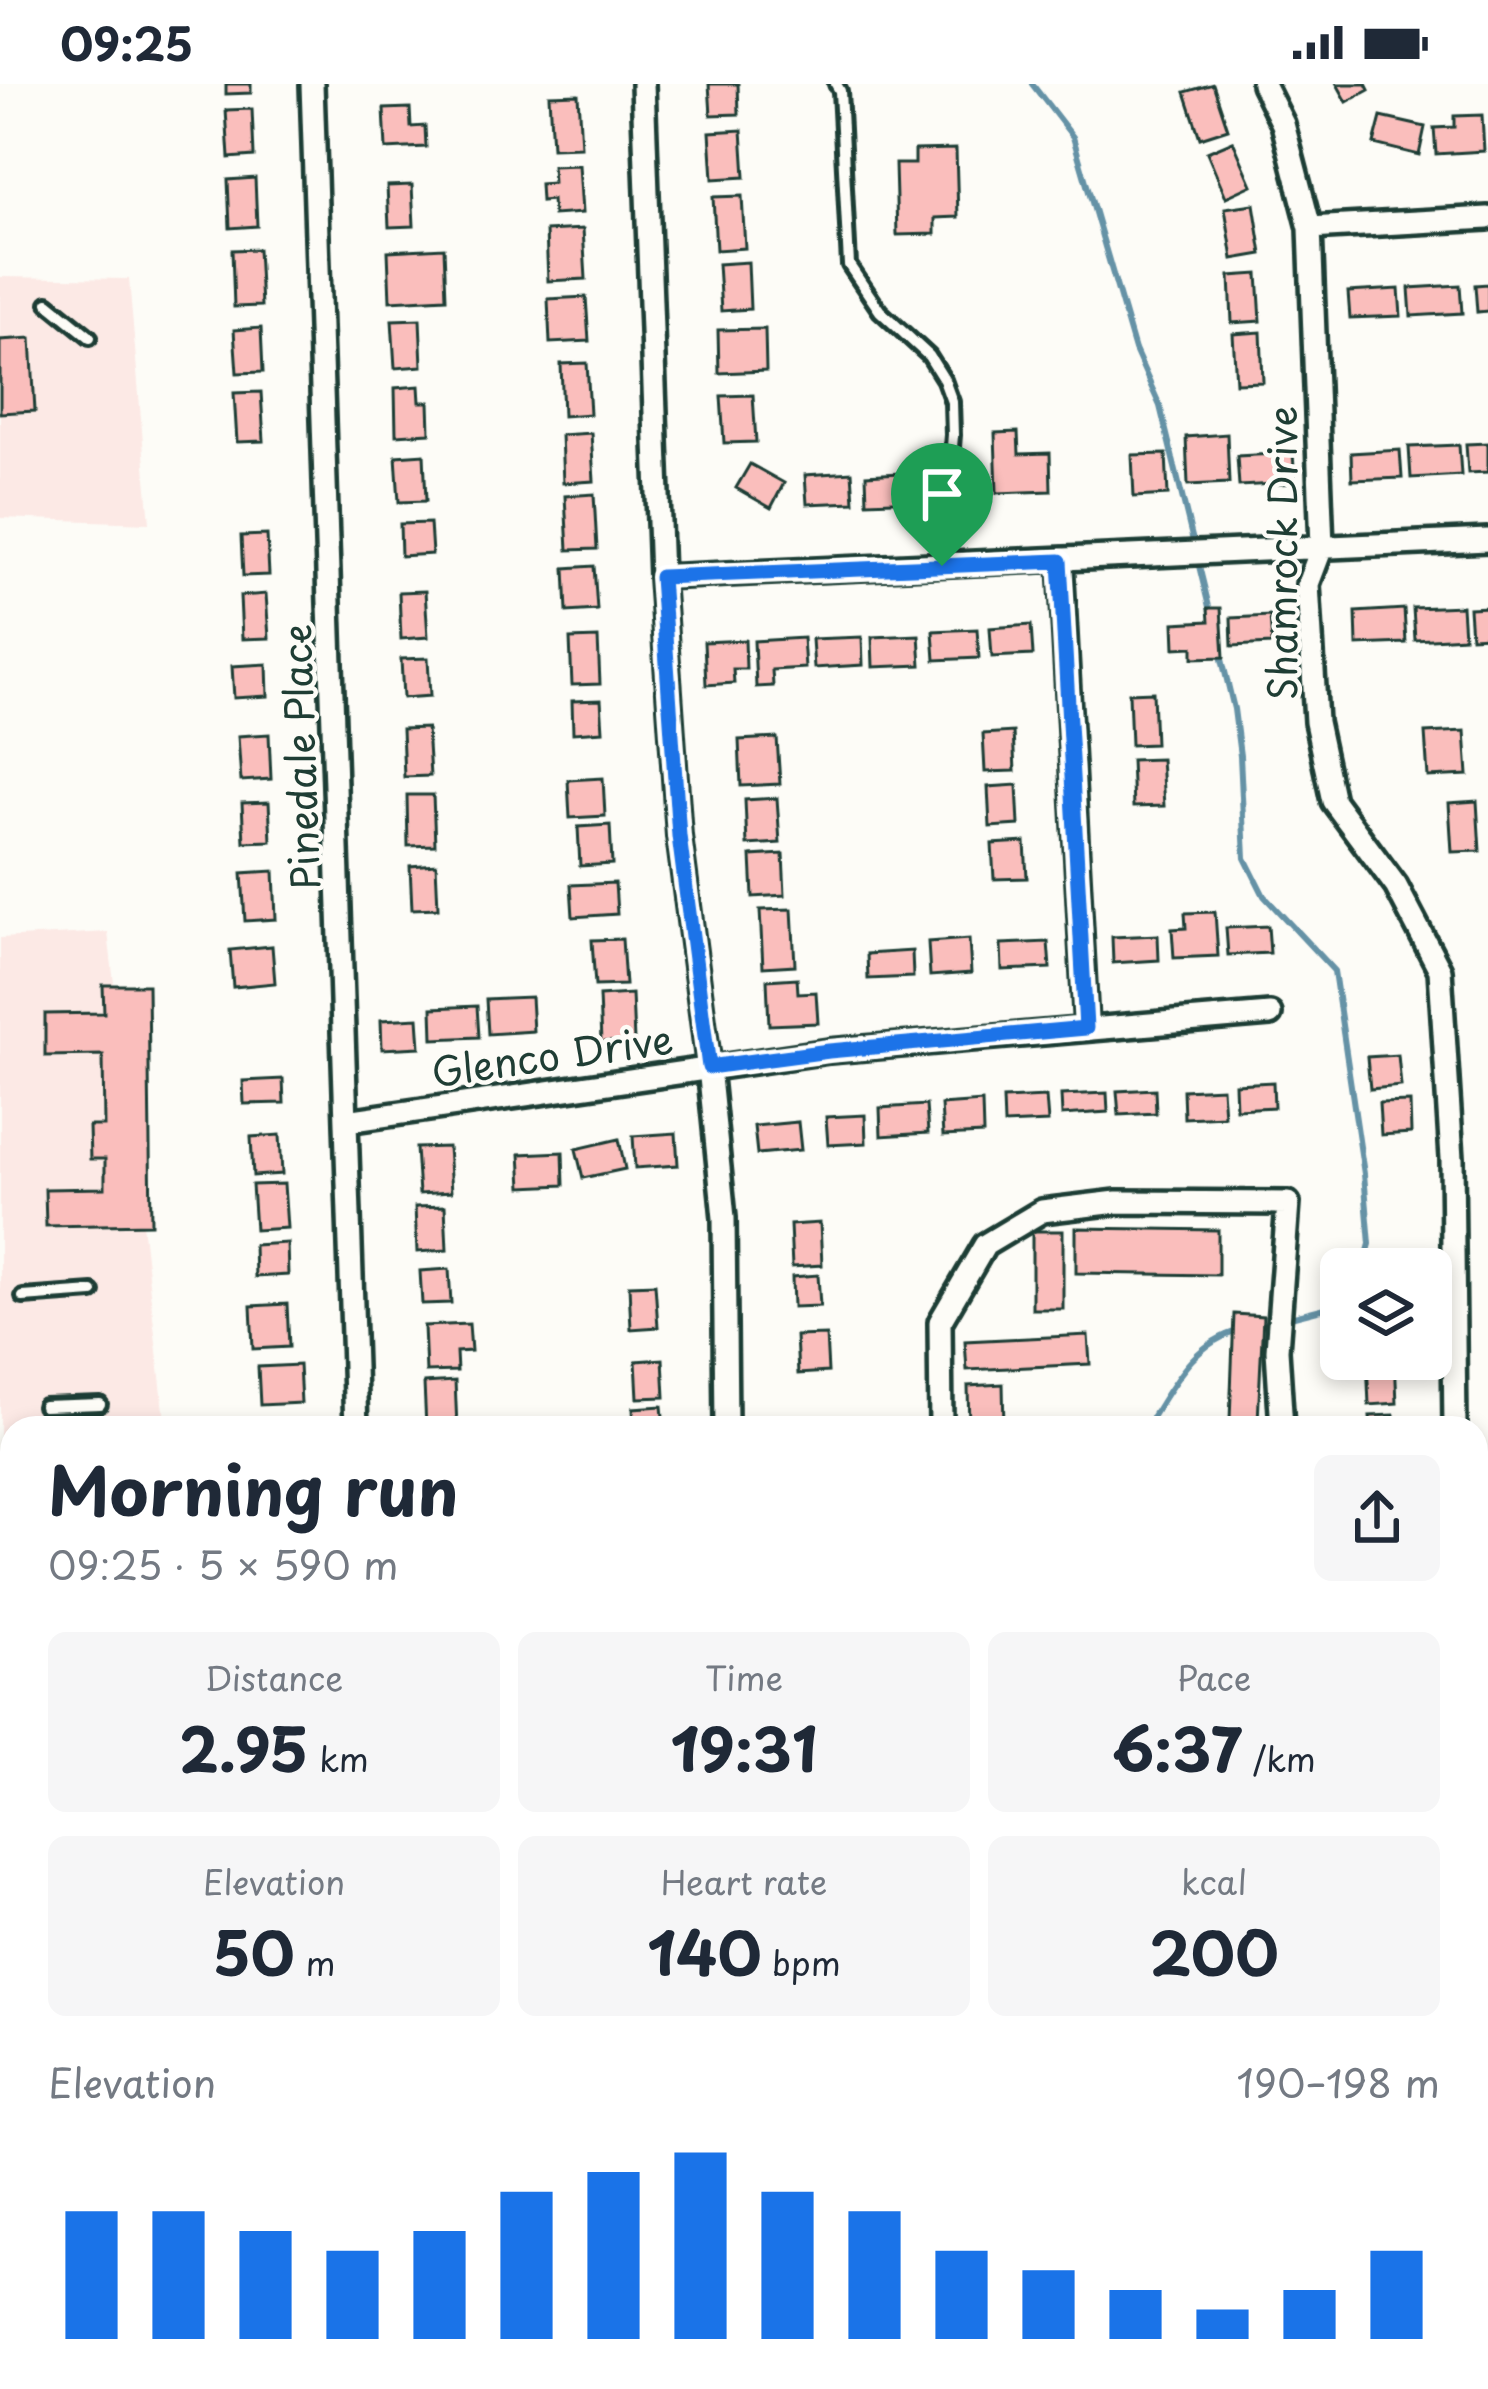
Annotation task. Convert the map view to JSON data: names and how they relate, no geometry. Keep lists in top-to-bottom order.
{
  "streets": {
    "street": ["Shamrock Drive", "Pinedale Place", "Glenco Drive"]
  },
  "crossings": [
    ["Pinedale Place", "Glenco Drive"]
  ],
  "page": {
    "status": "09:25",
    "heading": ["Morning run", "09:25 · 5 × 590 m"],
    "stats": [
      ["Distance", "2.95 km"],
      ["Time", "19:31"],
      ["Pace", "6:37 /km"],
      ["Elevation", "50 m"],
      ["Heart rate", "140 bpm"],
      ["kcal", "200"]
    ],
    "chart": ["Elevation", "190–198 m"]
  }
}
